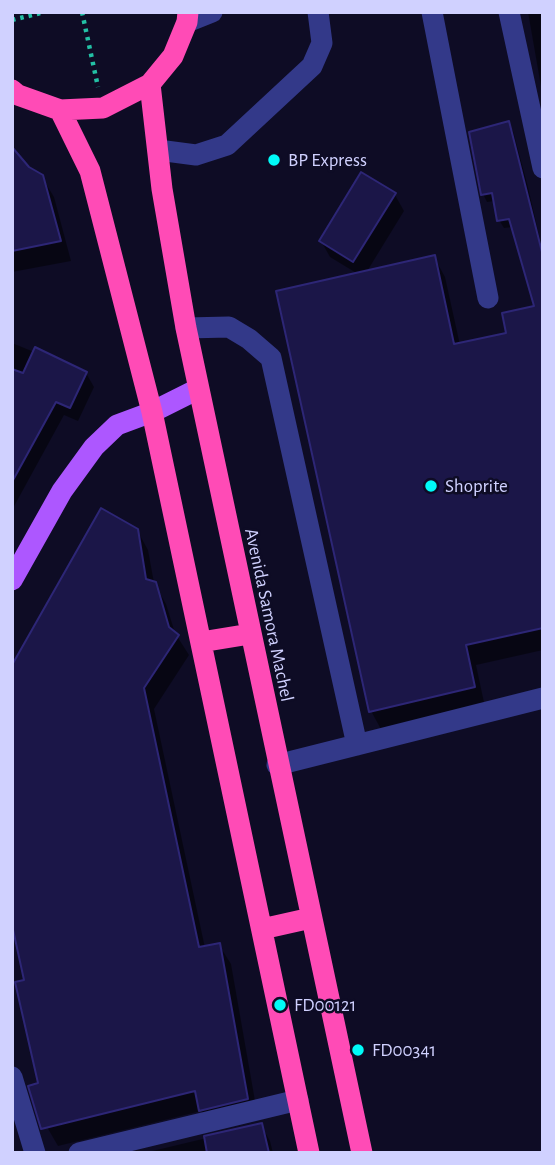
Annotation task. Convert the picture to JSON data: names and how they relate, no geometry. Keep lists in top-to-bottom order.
{
  "streets": {
    "highway": ["Avenida Samora Machel"]
  },
  "places": [
    "BP Express",
    "Shoprite",
    "FD00121",
    "FD00341"
  ]
}
